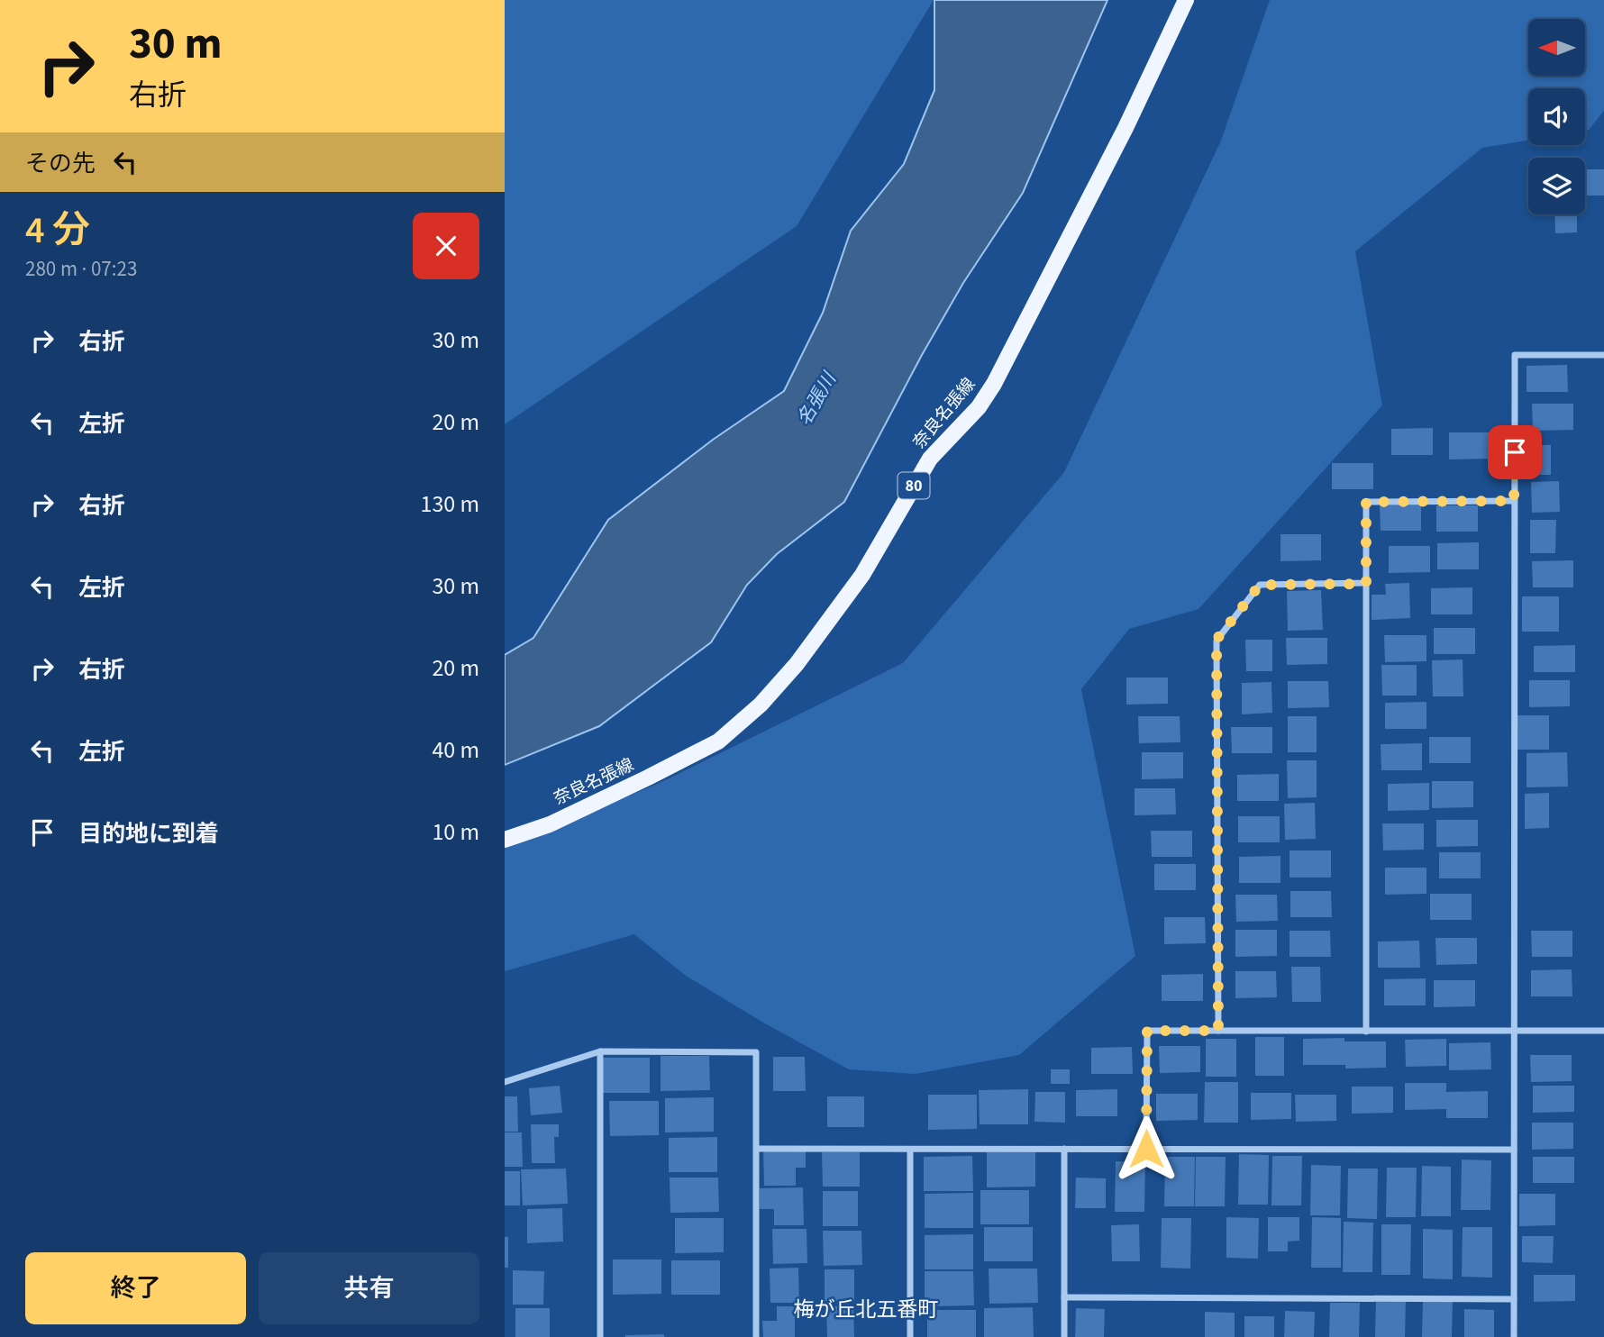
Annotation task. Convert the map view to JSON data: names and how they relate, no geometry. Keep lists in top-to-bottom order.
{
  "streets": {
    "main road": ["奈良名張線", "80"]
  },
  "districts": ["梅が丘北五番町"],
  "water": ["名張川"],
  "north": "left",
  "page": {
    "turn": ["30 m", "右折"],
    "then": "その先",
    "heading": ["4 分", "280 m · 07:23"],
    "list": [
      {
        "name": "右折",
        "value": "30 m"
      },
      {
        "name": "左折",
        "value": "20 m"
      },
      {
        "name": "右折",
        "value": "130 m"
      },
      {
        "name": "左折",
        "value": "30 m"
      },
      {
        "name": "右折",
        "value": "20 m"
      },
      {
        "name": "左折",
        "value": "40 m"
      },
      {
        "name": "目的地に到着",
        "value": "10 m"
      }
    ],
    "buttons": ["終了", "共有"]
  }
}
